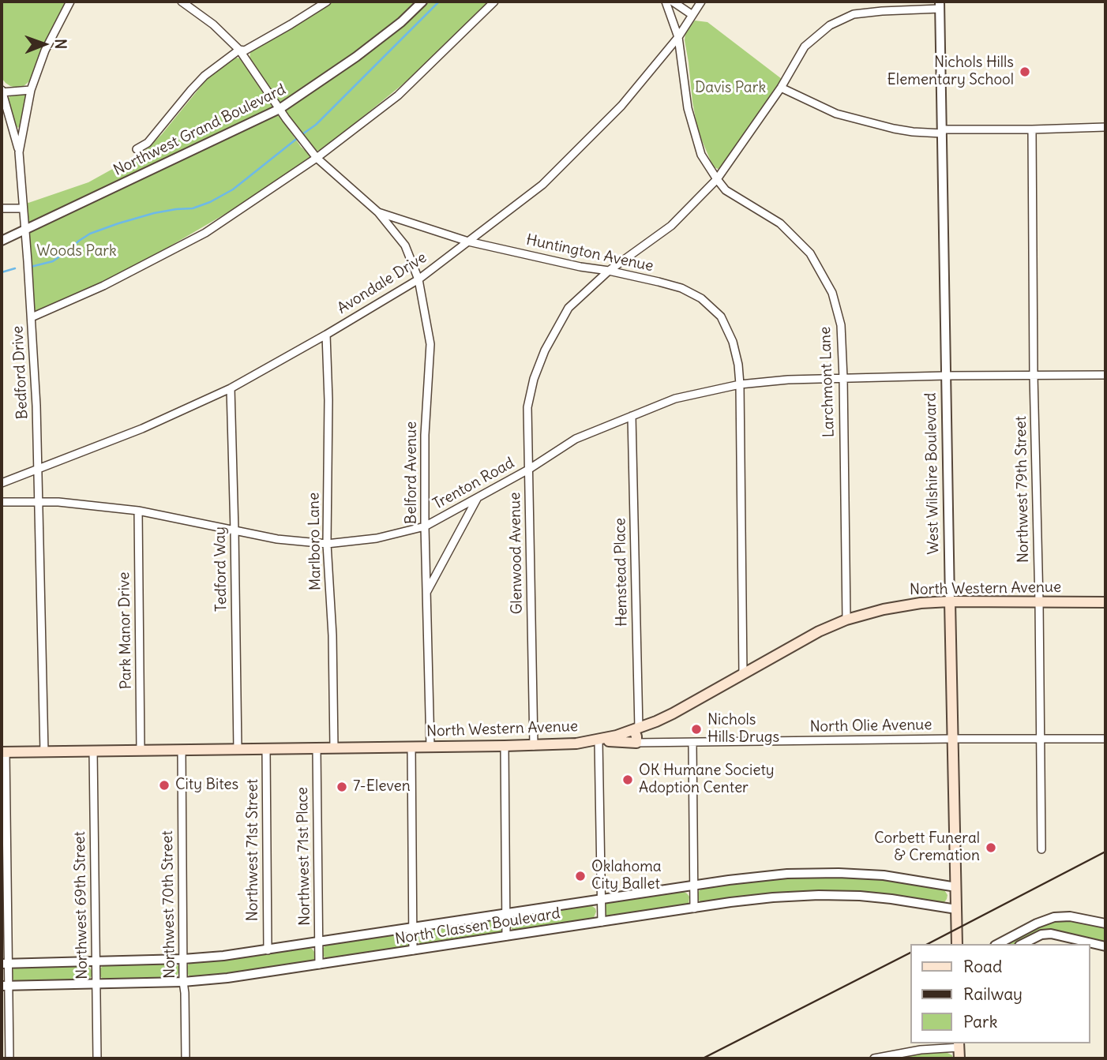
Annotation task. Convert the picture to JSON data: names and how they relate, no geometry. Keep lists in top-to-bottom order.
{
  "streets": {
    "main road": ["West Wilshire Boulevard", "North Western Avenue"],
    "street": [
      "Northwest Grand Boulevard",
      "Huntington Avenue",
      "Avondale Drive",
      "Bedford Drive",
      "Larchmont Lane",
      "Belford Avenue",
      "Trenton Road",
      "Northwest 79th Street",
      "Marlboro Lane",
      "Glenwood Avenue",
      "Tedford Way",
      "Hemstead Place",
      "Park Manor Drive",
      "North Olie Avenue",
      "Northwest 71st Street",
      "Northwest 71st Place",
      "Northwest 70th Street",
      "Northwest 69th Street",
      "North Classen Boulevard"
    ]
  },
  "crossings": [
    ["Northwest Grand Boulevard", "Huntington Avenue"],
    ["Northwest Grand Boulevard", "Bedford Drive"],
    ["Huntington Avenue", "Avondale Drive"],
    ["Huntington Avenue", "Belford Avenue"],
    ["Huntington Avenue", "Trenton Road"],
    ["Huntington Avenue", "Glenwood Avenue"],
    ["Huntington Avenue", "North Western Avenue"],
    ["Avondale Drive", "Bedford Drive"],
    ["Avondale Drive", "Larchmont Lane"],
    ["Avondale Drive", "Belford Avenue"],
    ["Avondale Drive", "Marlboro Lane"],
    ["Avondale Drive", "Tedford Way"],
    ["Bedford Drive", "Trenton Road"],
    ["Bedford Drive", "North Western Avenue"],
    ["Larchmont Lane", "Trenton Road"],
    ["Larchmont Lane", "Glenwood Avenue"],
    ["Larchmont Lane", "North Western Avenue"],
    ["Belford Avenue", "Trenton Road"],
    ["Belford Avenue", "North Western Avenue"],
    ["West Wilshire Boulevard", "Trenton Road"],
    ["West Wilshire Boulevard", "Glenwood Avenue"],
    ["West Wilshire Boulevard", "North Western Avenue"],
    ["West Wilshire Boulevard", "North Olie Avenue"],
    ["West Wilshire Boulevard", "North Classen Boulevard"],
    ["Trenton Road", "Northwest 79th Street"],
    ["Trenton Road", "Marlboro Lane"],
    ["Trenton Road", "Glenwood Avenue"],
    ["Trenton Road", "Tedford Way"],
    ["Trenton Road", "Hemstead Place"],
    ["Trenton Road", "Park Manor Drive"],
    ["Northwest 79th Street", "North Western Avenue"],
    ["Northwest 79th Street", "North Olie Avenue"],
    ["Marlboro Lane", "North Western Avenue"],
    ["Glenwood Avenue", "North Western Avenue"],
    ["Tedford Way", "North Western Avenue"],
    ["Hemstead Place", "North Western Avenue"],
    ["North Western Avenue", "Park Manor Drive"],
    ["North Western Avenue", "Northwest 71st Street"],
    ["North Western Avenue", "Northwest 71st Place"],
    ["North Western Avenue", "Northwest 70th Street"],
    ["North Western Avenue", "Northwest 69th Street"],
    ["Northwest 71st Street", "North Classen Boulevard"],
    ["Northwest 71st Place", "North Classen Boulevard"],
    ["Northwest 70th Street", "North Classen Boulevard"],
    ["Northwest 69th Street", "North Classen Boulevard"]
  ],
  "parks": ["Davis Park", "Woods Park"],
  "places": [
    "Nichols Hills Elementary School",
    "Nichols Hills Drugs",
    "OK Humane Society Adoption Center",
    "City Bites",
    "7-Eleven",
    "Corbett Funeral & Cremation",
    "Oklahoma City Ballet"
  ],
  "legend": ["Road", "Railway", "Park"],
  "north": "right"
}
